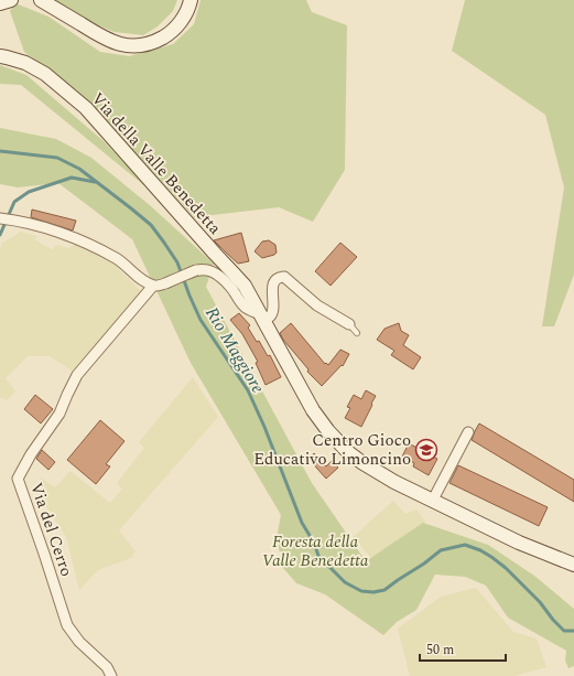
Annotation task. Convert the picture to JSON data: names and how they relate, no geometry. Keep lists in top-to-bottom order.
{
  "streets": {
    "main road": ["Via della Valle Benedetta"],
    "street": ["Via del Cerro"]
  },
  "water": ["Rio Maggiore"],
  "parks": ["Foresta della Valle Benedetta"],
  "places": {
    "school or university": ["Centro Gioco Educativo Limoncino"]
  },
  "scale_bar": "50 m"
}
